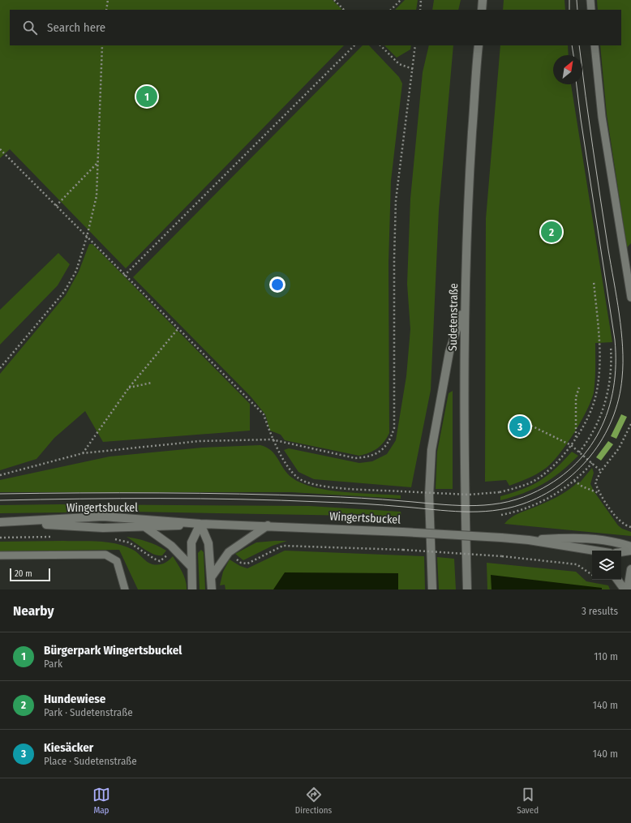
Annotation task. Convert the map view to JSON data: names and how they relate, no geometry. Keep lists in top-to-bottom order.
{
  "streets": {
    "main road": ["Sudetenstraße", "Wingertsbuckel"]
  },
  "scale_bar": "20 m",
  "north": "top right",
  "page": {
    "search": "Search here",
    "pins": ["1", "2", "3"],
    "scale": "20 m",
    "heading": ["Nearby", "3 results"],
    "list": [
      {
        "mark": "1",
        "name": "Bürgerpark Wingertsbuckel",
        "note": "Park",
        "value": "110 m"
      },
      {
        "mark": "2",
        "name": "Hundewiese",
        "note": "Park · Sudetenstraße",
        "value": "140 m"
      },
      {
        "mark": "3",
        "name": "Kiesäcker",
        "note": "Place · Sudetenstraße",
        "value": "140 m"
      }
    ],
    "nav": ["Map", "Directions", "Saved"]
  }
}
